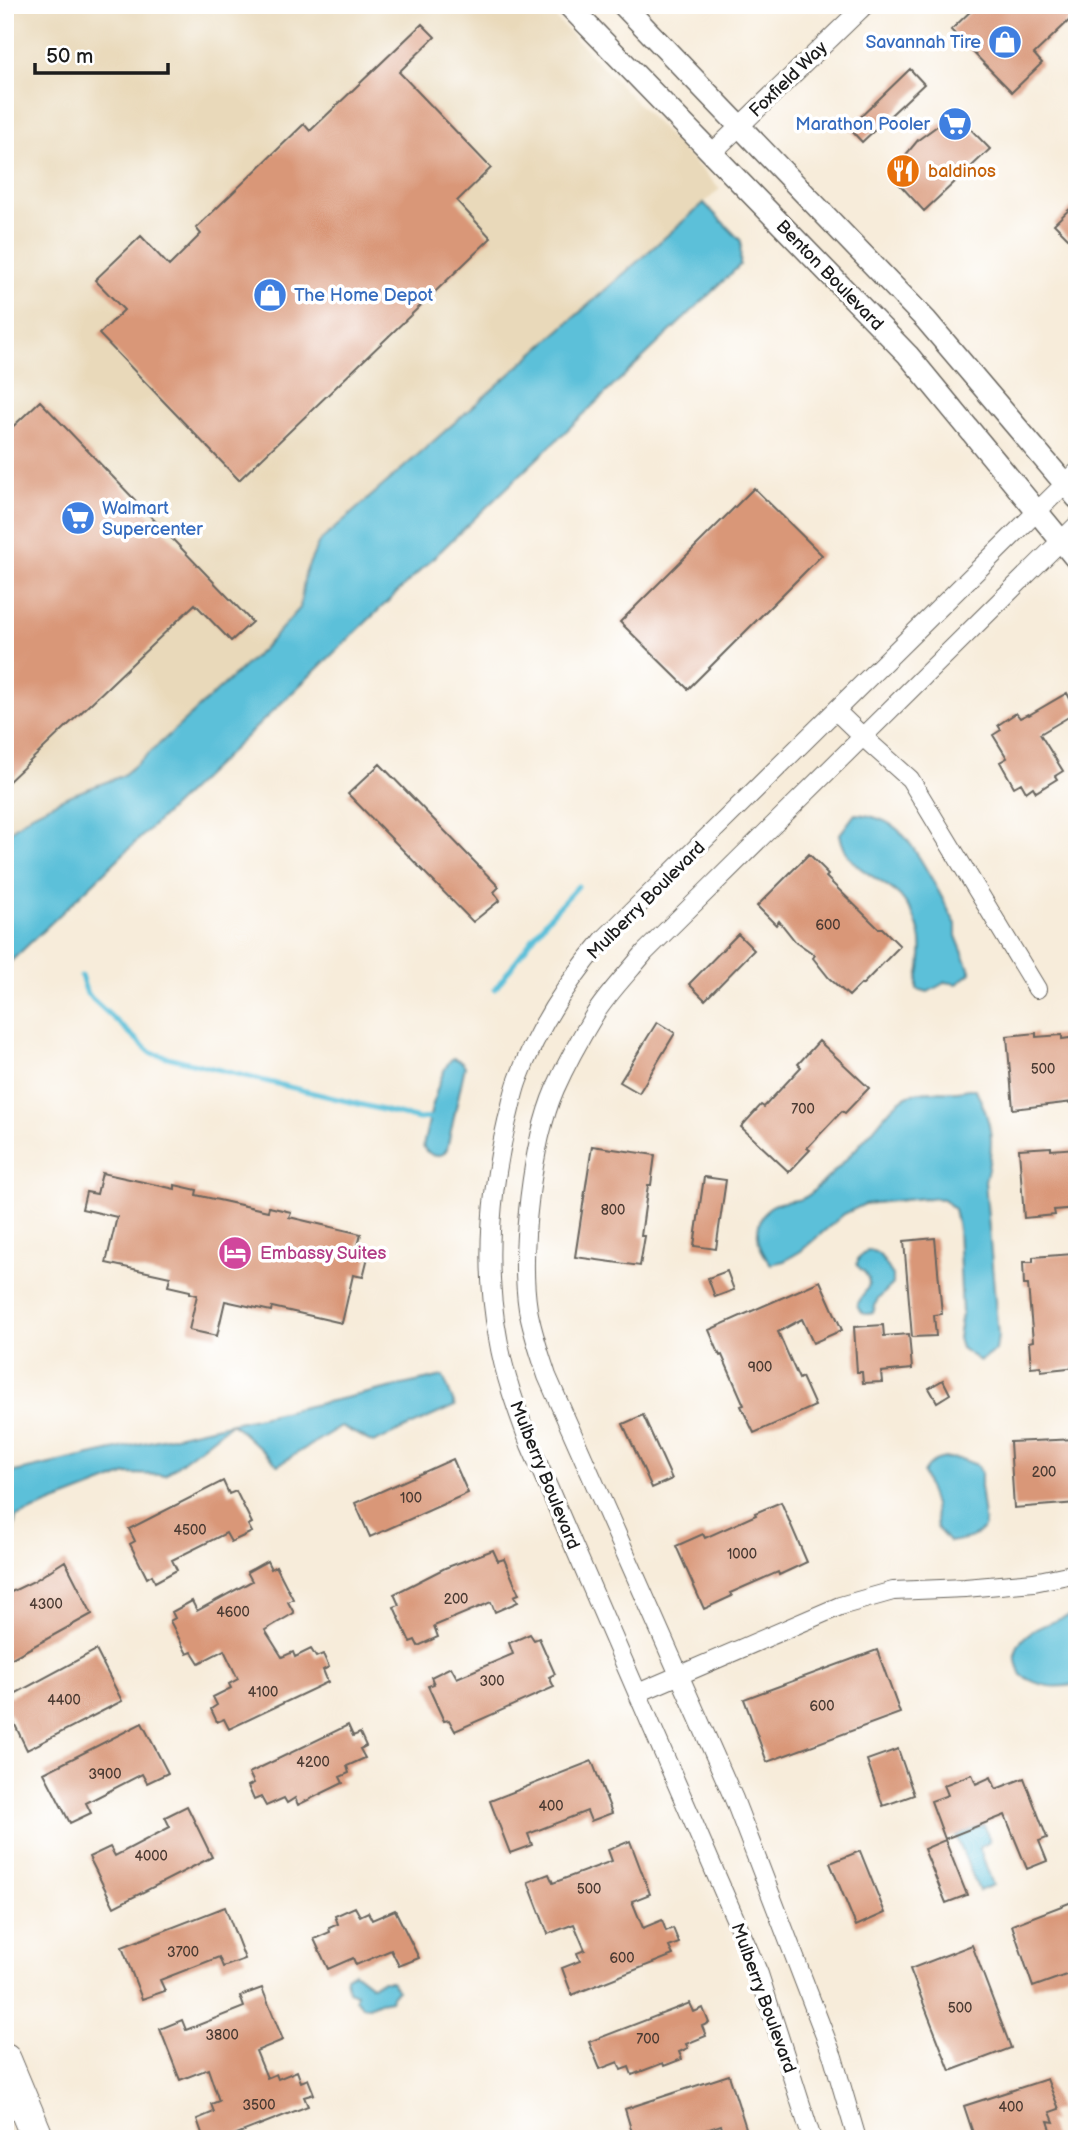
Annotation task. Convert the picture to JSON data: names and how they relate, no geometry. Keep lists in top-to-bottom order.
{
  "streets": {
    "street": ["Foxfield Way", "Benton Boulevard", "Mulberry Boulevard"]
  },
  "crossings": [
    ["Foxfield Way", "Benton Boulevard"],
    ["Benton Boulevard", "Mulberry Boulevard"]
  ],
  "places": {
    "shop": ["Savannah Tire", "The Home Depot"],
    "supermarket": ["Marathon Pooler", "Walmart Supercenter"],
    "restaurant": ["baldinos"],
    "hotel": ["Embassy Suites"]
  },
  "house_numbers": [
    "600",
    "500",
    "700",
    "800",
    "900",
    "200",
    "100",
    "4500",
    "1000",
    "200",
    "4300",
    "4600",
    "300",
    "4100",
    "4400",
    "600",
    "4200",
    "3900",
    "400",
    "4000",
    "500",
    "3700",
    "600",
    "500",
    "3800",
    "700",
    "3500",
    "400"
  ],
  "scale_bar": "50 m"
}
